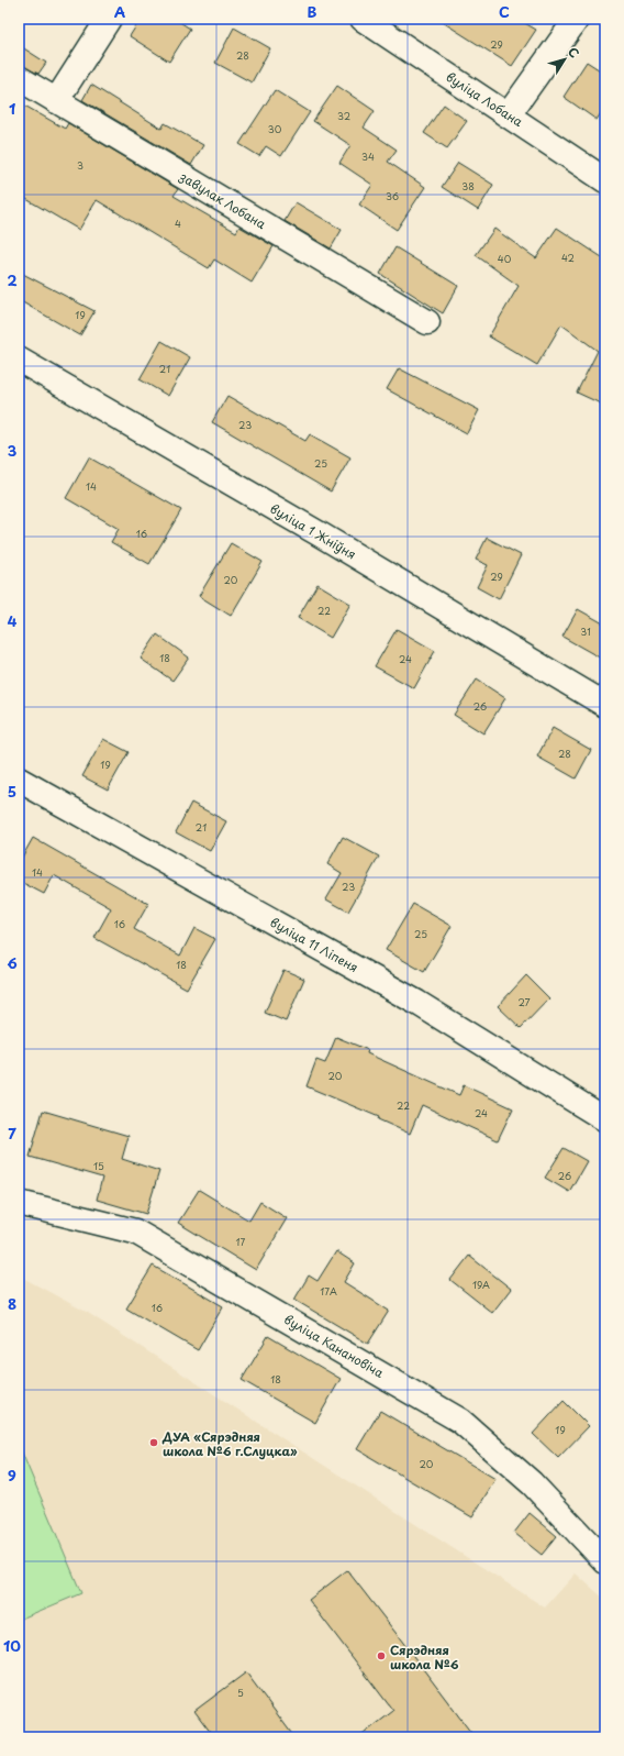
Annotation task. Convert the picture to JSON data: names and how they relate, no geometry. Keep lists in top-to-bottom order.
{
  "streets": {
    "street": [
      "вуліца Лобана",
      "завулак Лобана",
      "вуліца 1 Жніўня",
      "вуліца 11 Ліпеня",
      "вуліца Канановіча"
    ]
  },
  "places": ["ДУА «Сярэдняя школа №6 г.Слуцка»", "Сярэдняя школа №6"],
  "house_numbers": [
    "29",
    "28",
    "32",
    "30",
    "34",
    "3",
    "38",
    "36",
    "4",
    "42",
    "40",
    "19",
    "21",
    "23",
    "25",
    "14",
    "16",
    "29",
    "20",
    "22",
    "31",
    "18",
    "24",
    "26",
    "28",
    "19",
    "21",
    "14",
    "23",
    "16",
    "25",
    "18",
    "27",
    "20",
    "22",
    "24",
    "15",
    "26",
    "17",
    "19А",
    "17А",
    "16",
    "18",
    "19",
    "20",
    "5"
  ],
  "north": "top right",
  "grid": {
    "columns": ["A", "B", "C"],
    "rows": [
      "1",
      "2",
      "3",
      "4",
      "5",
      "6",
      "7",
      "8",
      "9",
      "10"
    ]
  }
}
